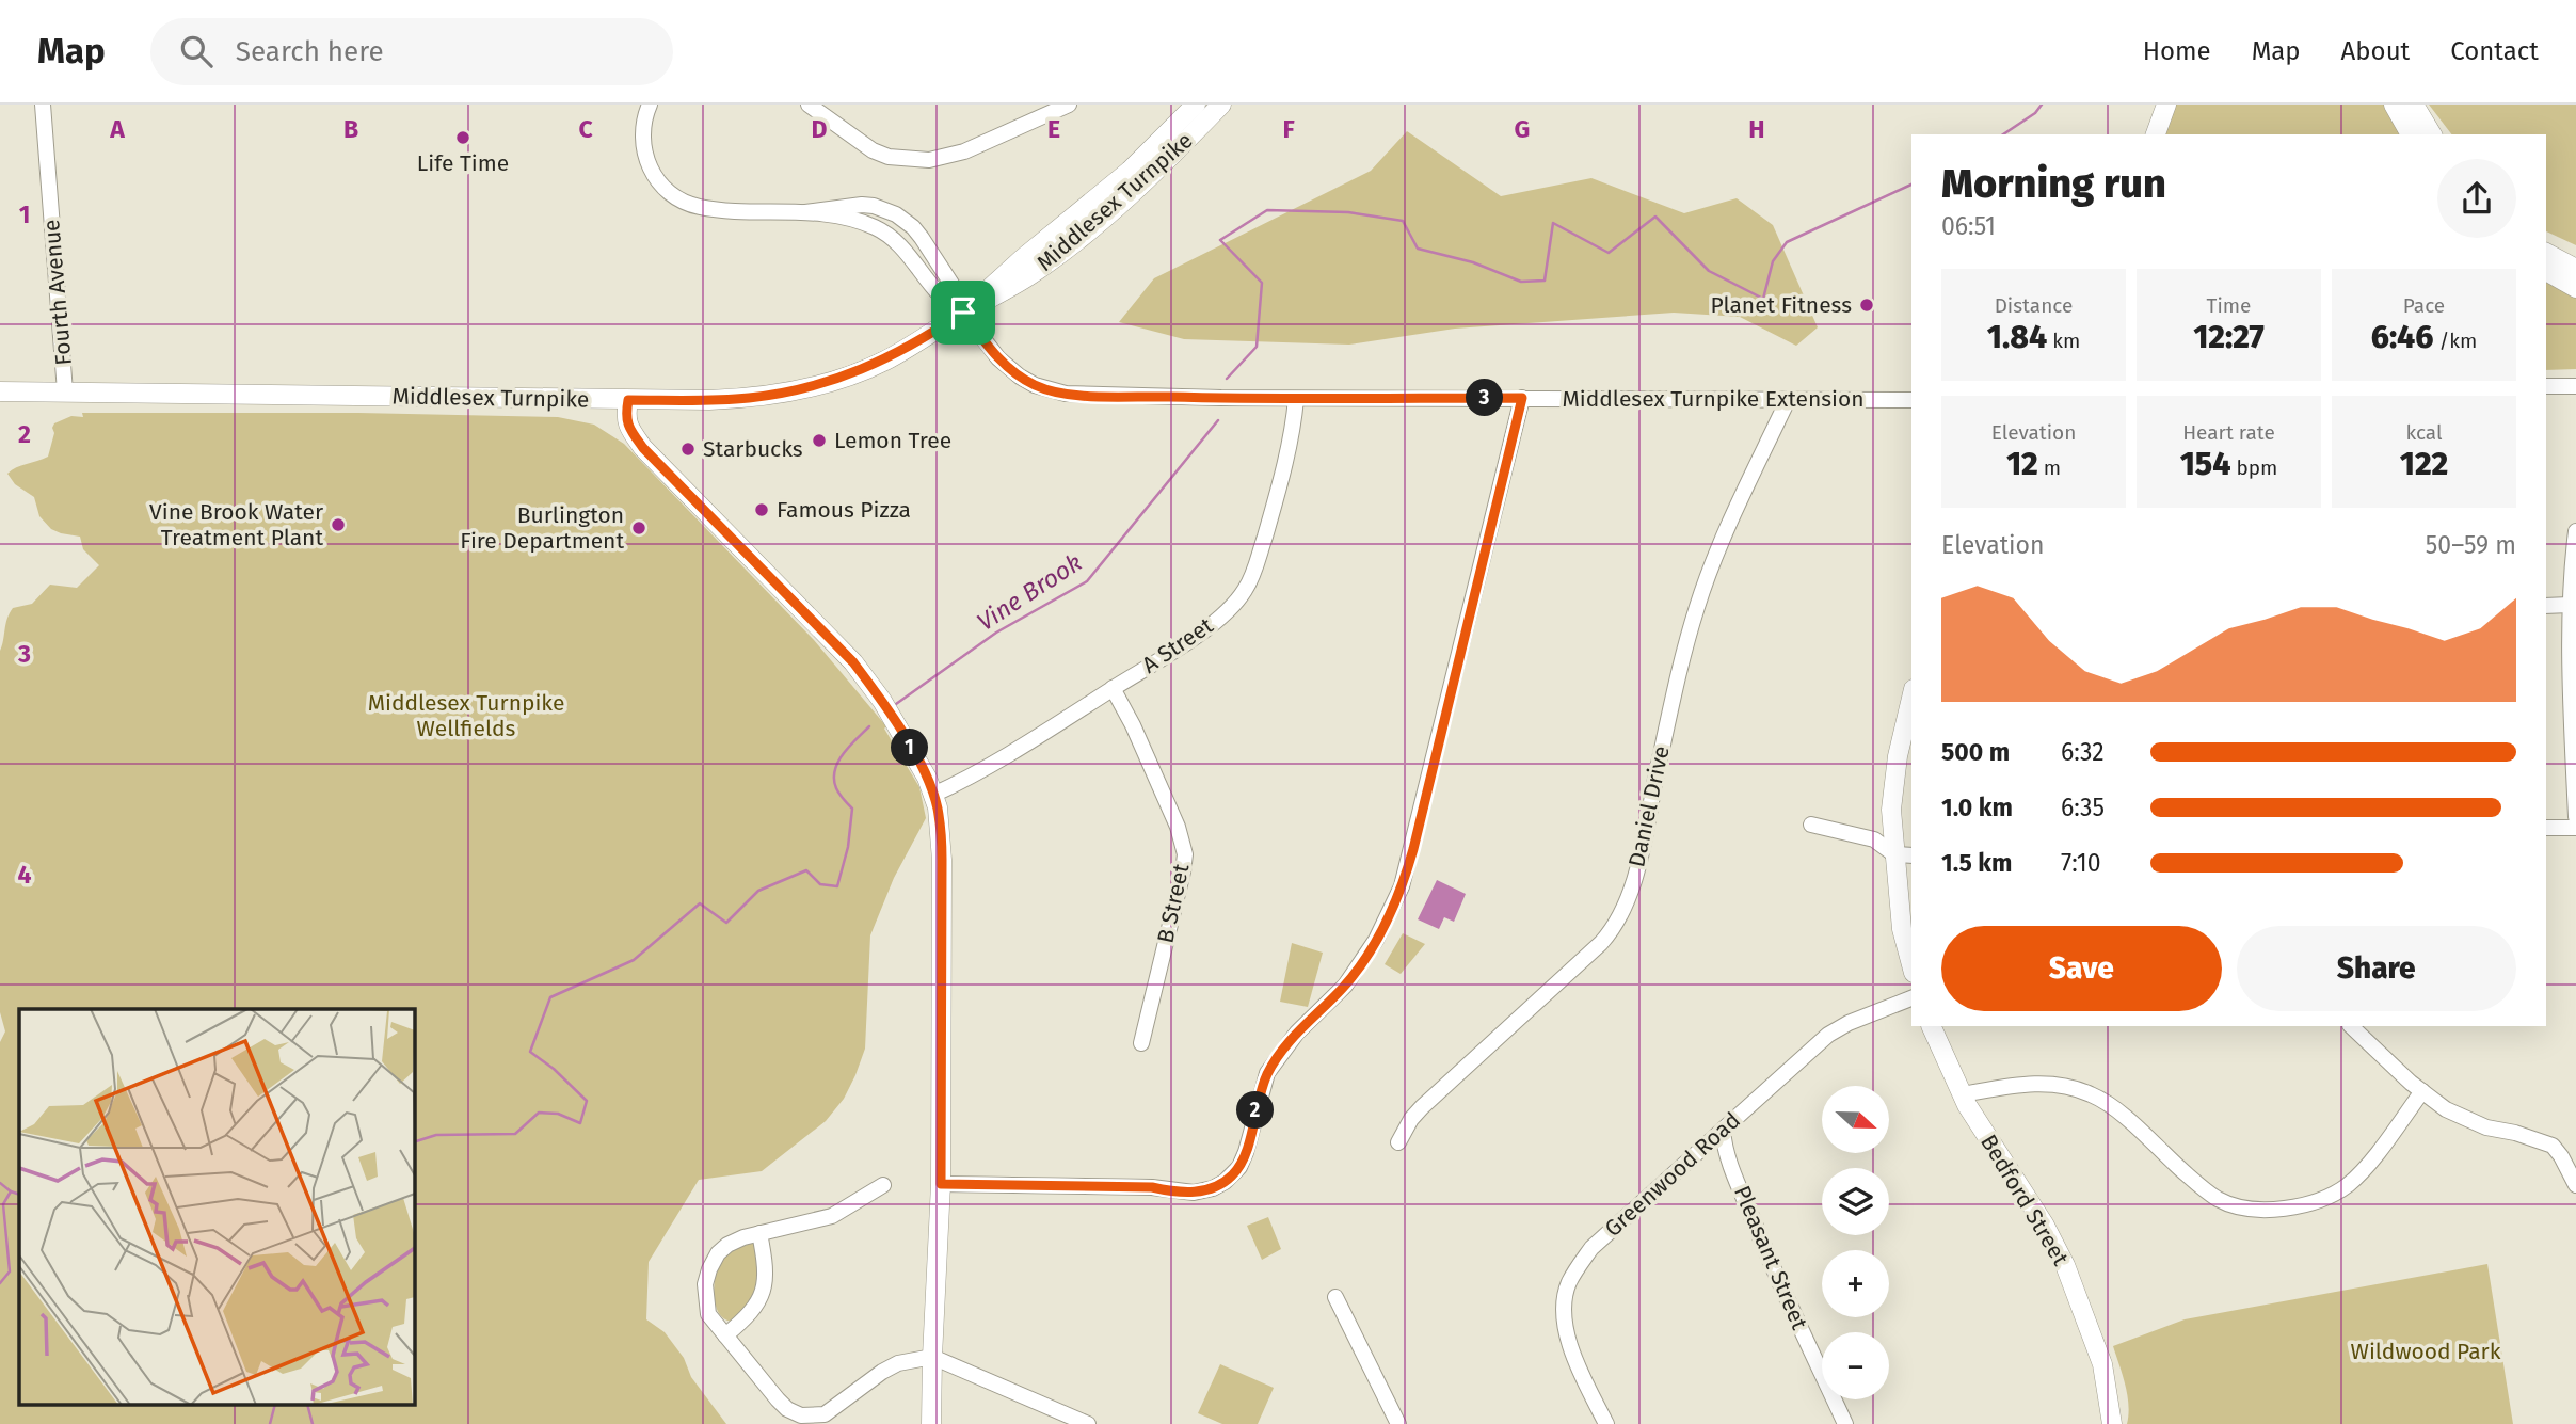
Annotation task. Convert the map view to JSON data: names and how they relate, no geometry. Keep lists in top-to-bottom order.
{
  "streets": {
    "main road": ["Middlesex Turnpike", "Bedford Street"],
    "street": [
      "Fourth Avenue",
      "Middlesex Turnpike Extension",
      "A Street",
      "Daniel Drive",
      "B Street",
      "Greenwood Road",
      "Pleasant Street"
    ]
  },
  "crossings": [
    ["Middlesex Turnpike", "Fourth Avenue"],
    ["Middlesex Turnpike", "Middlesex Turnpike Extension"],
    ["Middlesex Turnpike Extension", "A Street"],
    ["Middlesex Turnpike Extension", "Daniel Drive"],
    ["A Street", "B Street"],
    ["Greenwood Road", "Pleasant Street"]
  ],
  "water": ["Vine Brook"],
  "parks": ["Middlesex Turnpike Wellfields", "Wildwood Park"],
  "places": [
    "Life Time",
    "Planet Fitness",
    "Lemon Tree",
    "Starbucks",
    "Famous Pizza",
    "Vine Brook Water Treatment Plant",
    "Burlington Fire Department"
  ],
  "north": "right",
  "page": {
    "header": "Map",
    "search": "Search here",
    "nav": [
      "Home",
      "Map",
      "About",
      "Contact"
    ],
    "heading": ["Morning run", "06:51"],
    "stats": [
      ["Distance", "1.84 km"],
      ["Time", "12:27"],
      ["Pace", "6:46 /km"],
      ["Elevation", "12 m"],
      ["Heart rate", "154 bpm"],
      ["kcal", "122"]
    ],
    "pins": ["3", "1", "2"],
    "chart": ["Elevation", "50–59 m"],
    "list": [
      {
        "name": "500 m",
        "note": "6:32"
      },
      {
        "name": "1.0 km",
        "note": "6:35"
      },
      {
        "name": "1.5 km",
        "note": "7:10"
      }
    ],
    "buttons": ["Save", "Share"],
    "map_buttons": ["+", "−"]
  },
  "grid": {
    "columns": [
      "A",
      "B",
      "C",
      "D",
      "E",
      "F",
      "G",
      "H"
    ],
    "rows": [
      "1",
      "2",
      "3",
      "4"
    ]
  }
}
